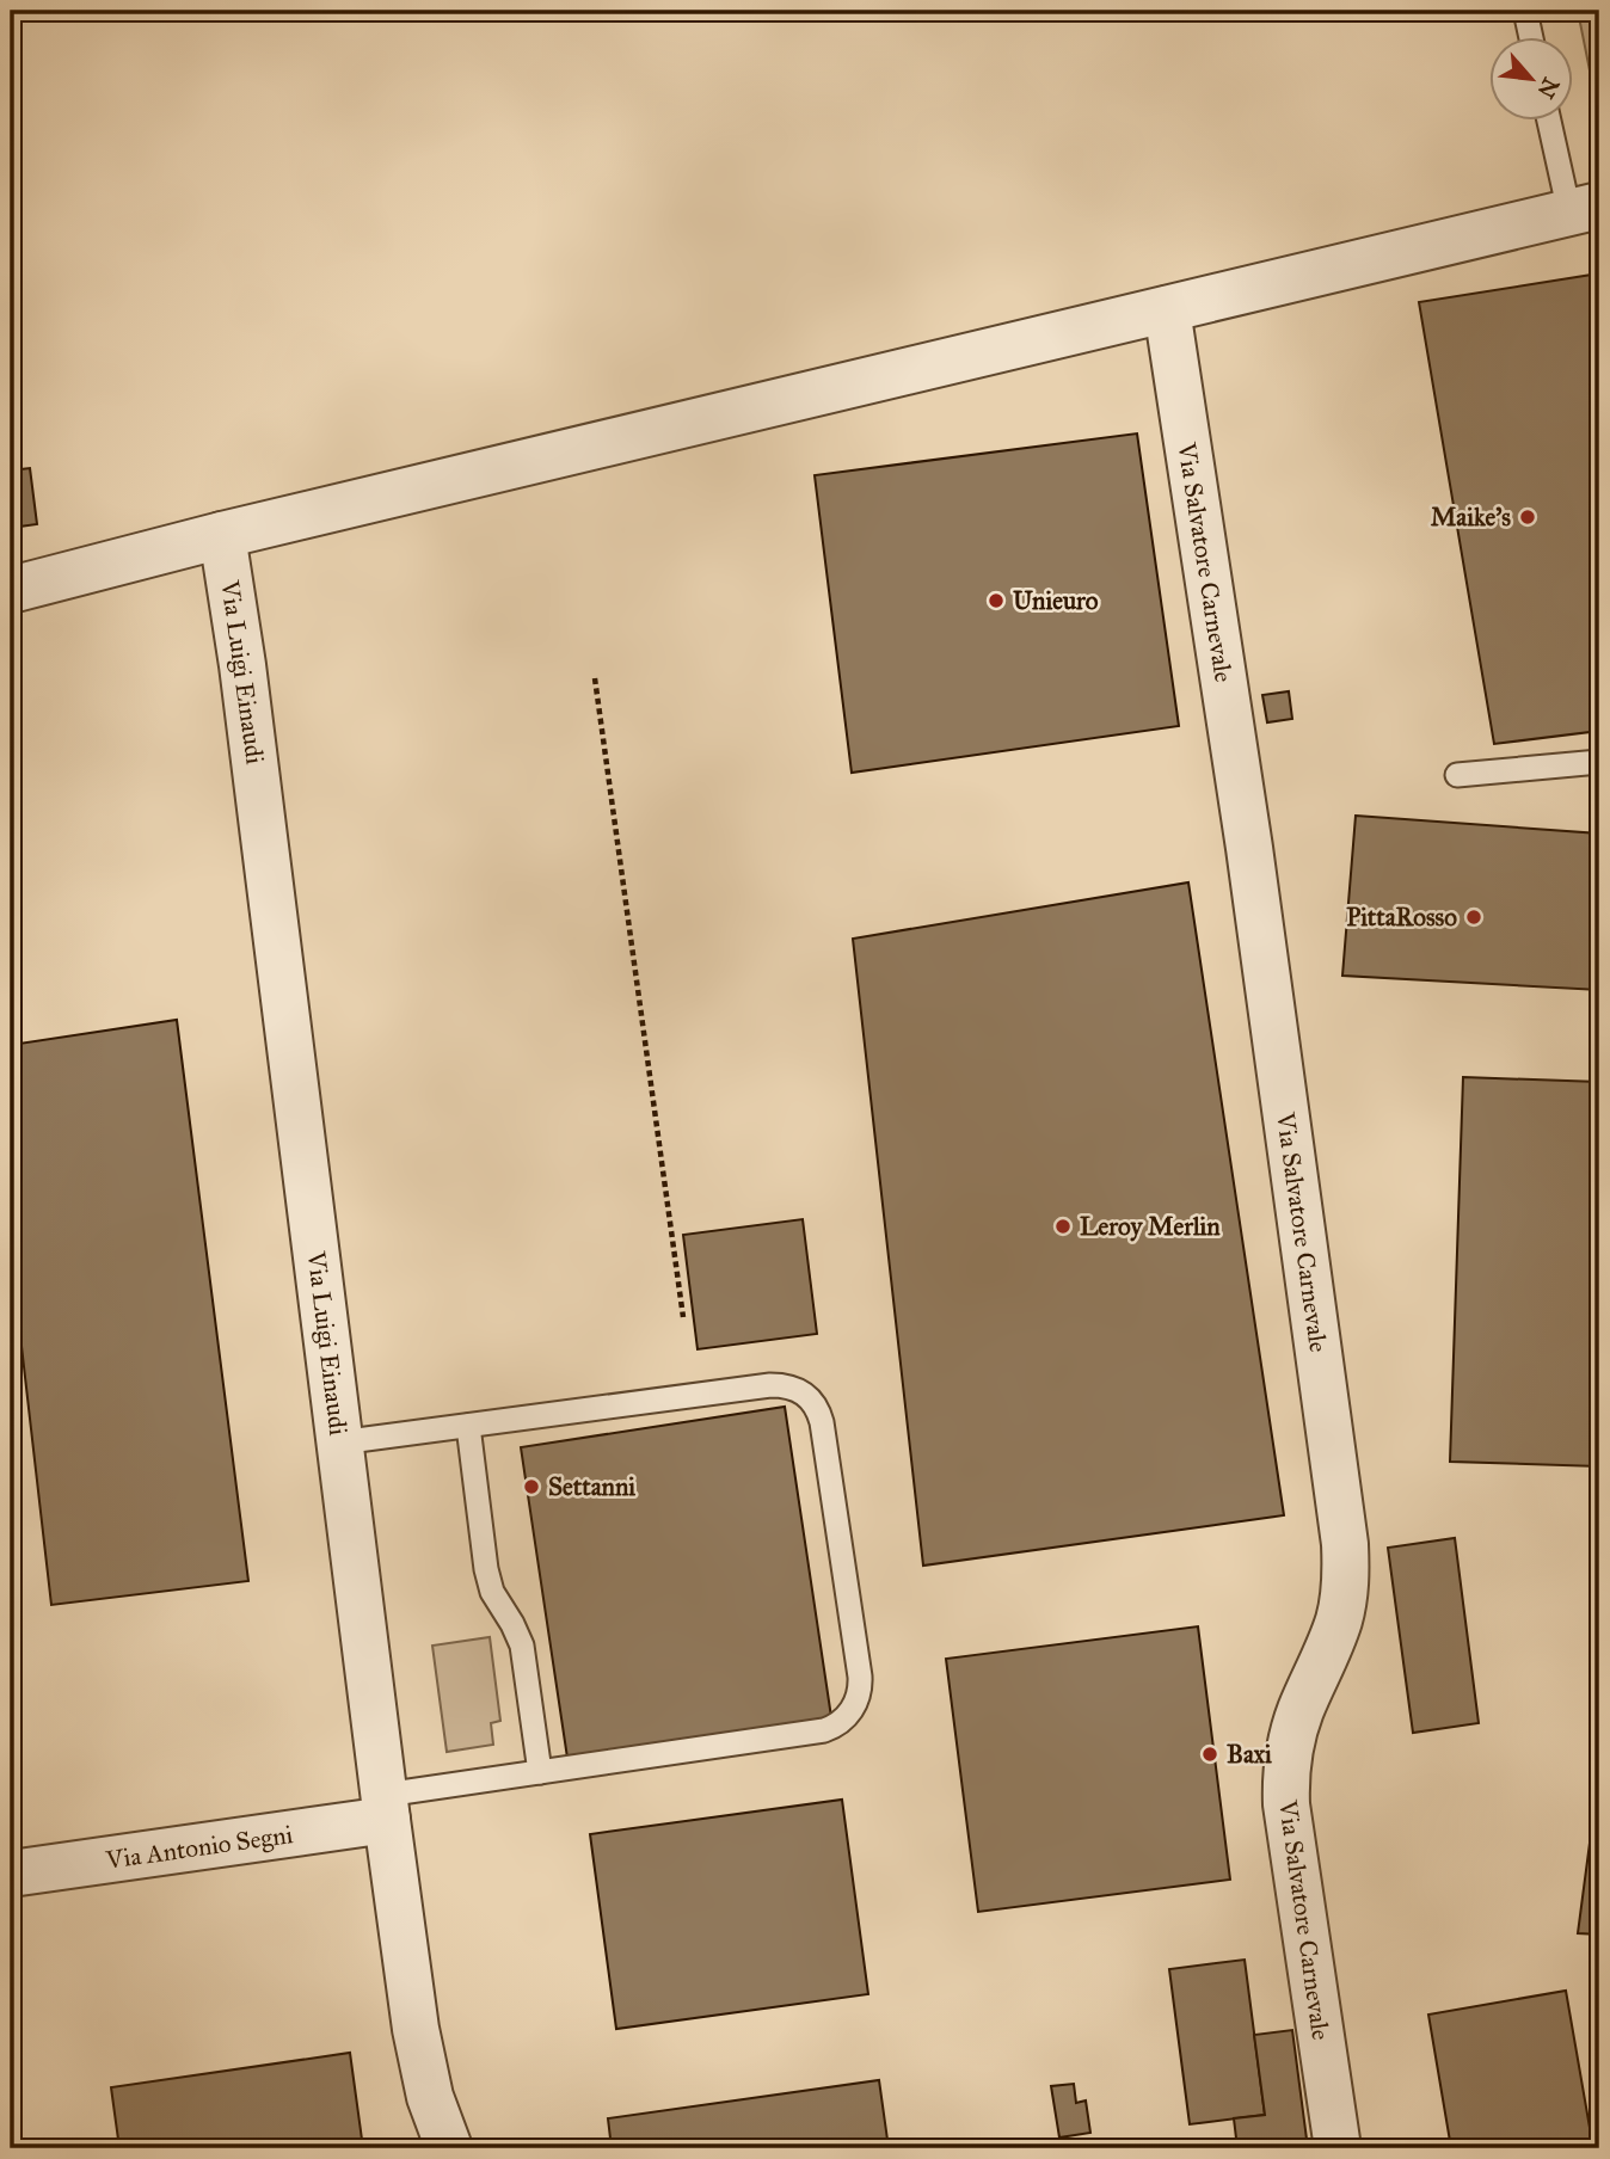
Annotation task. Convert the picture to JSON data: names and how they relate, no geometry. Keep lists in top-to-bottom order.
{
  "streets": {
    "street": ["Via Salvatore Carnevale", "Via Luigi Einaudi", "Via Antonio Segni"]
  },
  "crossings": [
    ["Via Luigi Einaudi", "Via Antonio Segni"]
  ],
  "places": [
    "Maike's",
    "Unieuro",
    "PittaRosso",
    "Leroy Merlin",
    "Settanni",
    "Baxi"
  ],
  "north": "bottom right"
}
